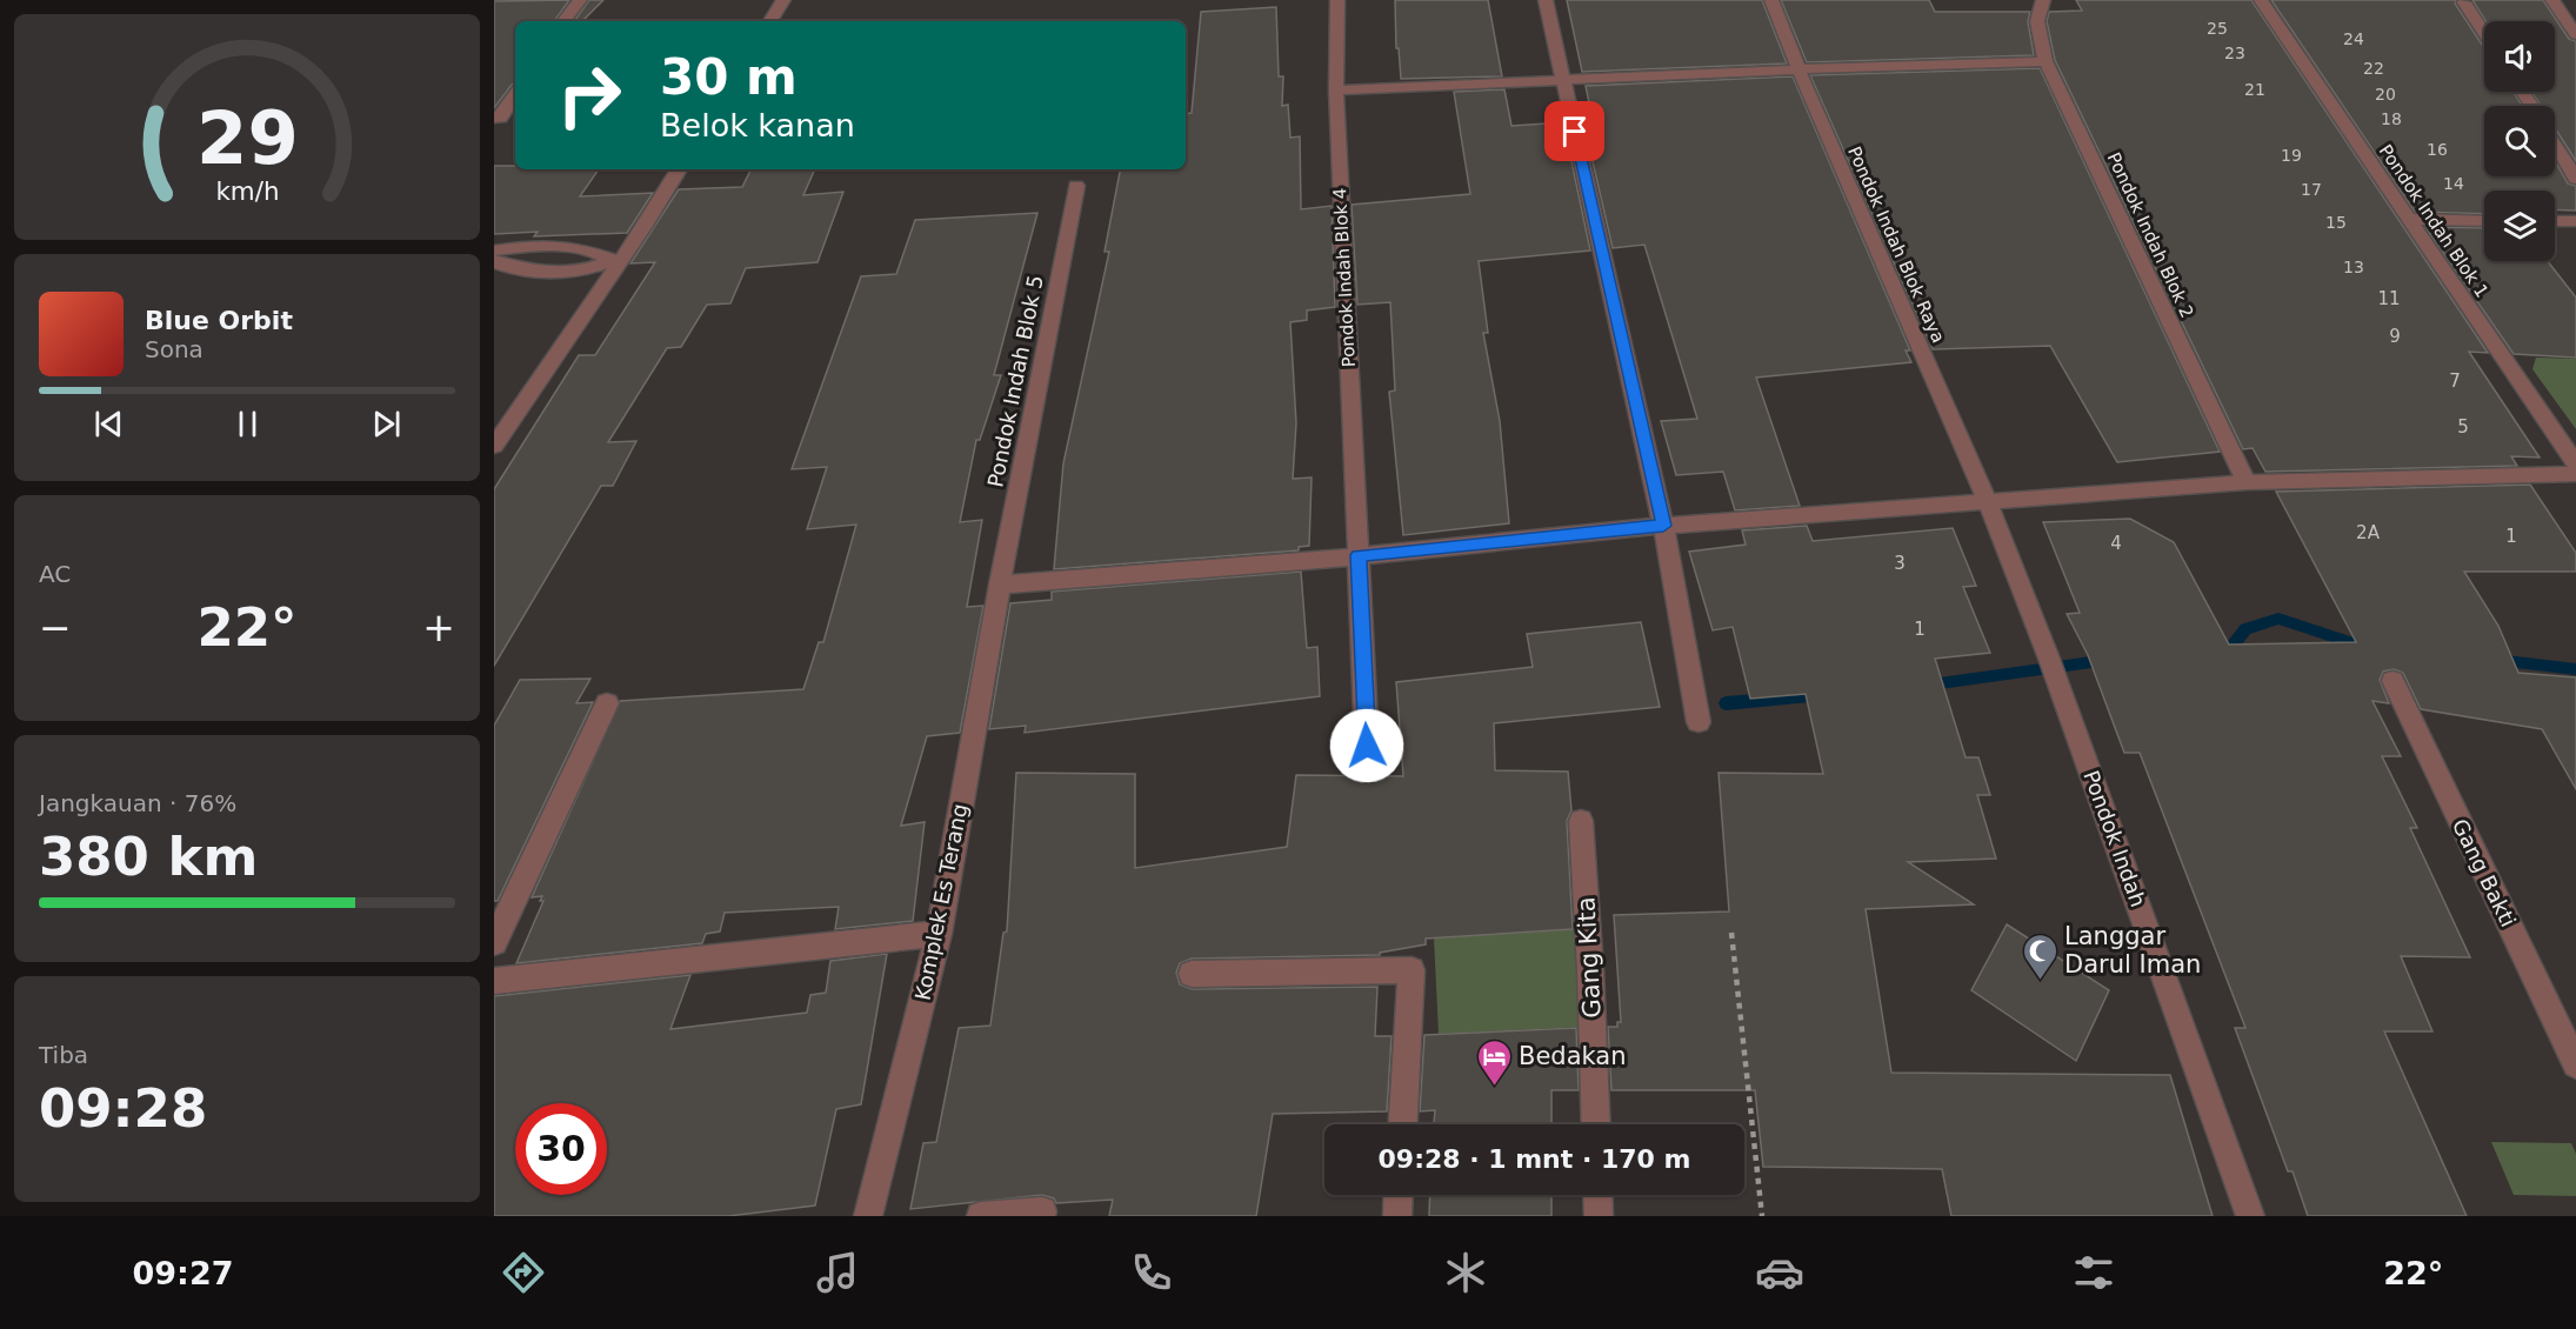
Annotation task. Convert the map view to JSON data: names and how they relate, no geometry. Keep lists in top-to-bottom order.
{
  "streets": {
    "street": [
      "Pondok Indah Blok 1",
      "Pondok Indah Blok 2",
      "Pondok Indah Blok Raya",
      "Pondok Indah Blok 4",
      "Pondok Indah Blok 5",
      "Pondok Indah",
      "Gang Bakti",
      "Komplek Es Terang",
      "Gang Kita"
    ]
  },
  "crossings": [
    ["Pondok Indah Blok Raya", "Pondok Indah"],
    ["Pondok Indah Blok 5", "Komplek Es Terang"]
  ],
  "places": {
    "mosque": ["Langgar Darul Iman"],
    "hotel": ["Bedakan"]
  },
  "house_numbers": [
    "25",
    "24",
    "23",
    "22",
    "21",
    "20",
    "18",
    "16",
    "19",
    "14",
    "17",
    "15",
    "13",
    "11",
    "9",
    "7",
    "5",
    "2A",
    "1",
    "4",
    "3",
    "1"
  ],
  "page": {
    "turn": ["30 m", "Belok kanan"],
    "song": ["Blue Orbit", "Sona"],
    "tile": [
      "AC",
      ["Jangkauan · 76%", "380 km"],
      ["Tiba", "09:28"]
    ],
    "heat": ["−", "22°", "+"],
    "limit": "30",
    "trip": "09:28 · 1 mnt · 170 m",
    "tabs": ["09:27", "22°"],
    "gauge": ["29", "km/h"]
  }
}
